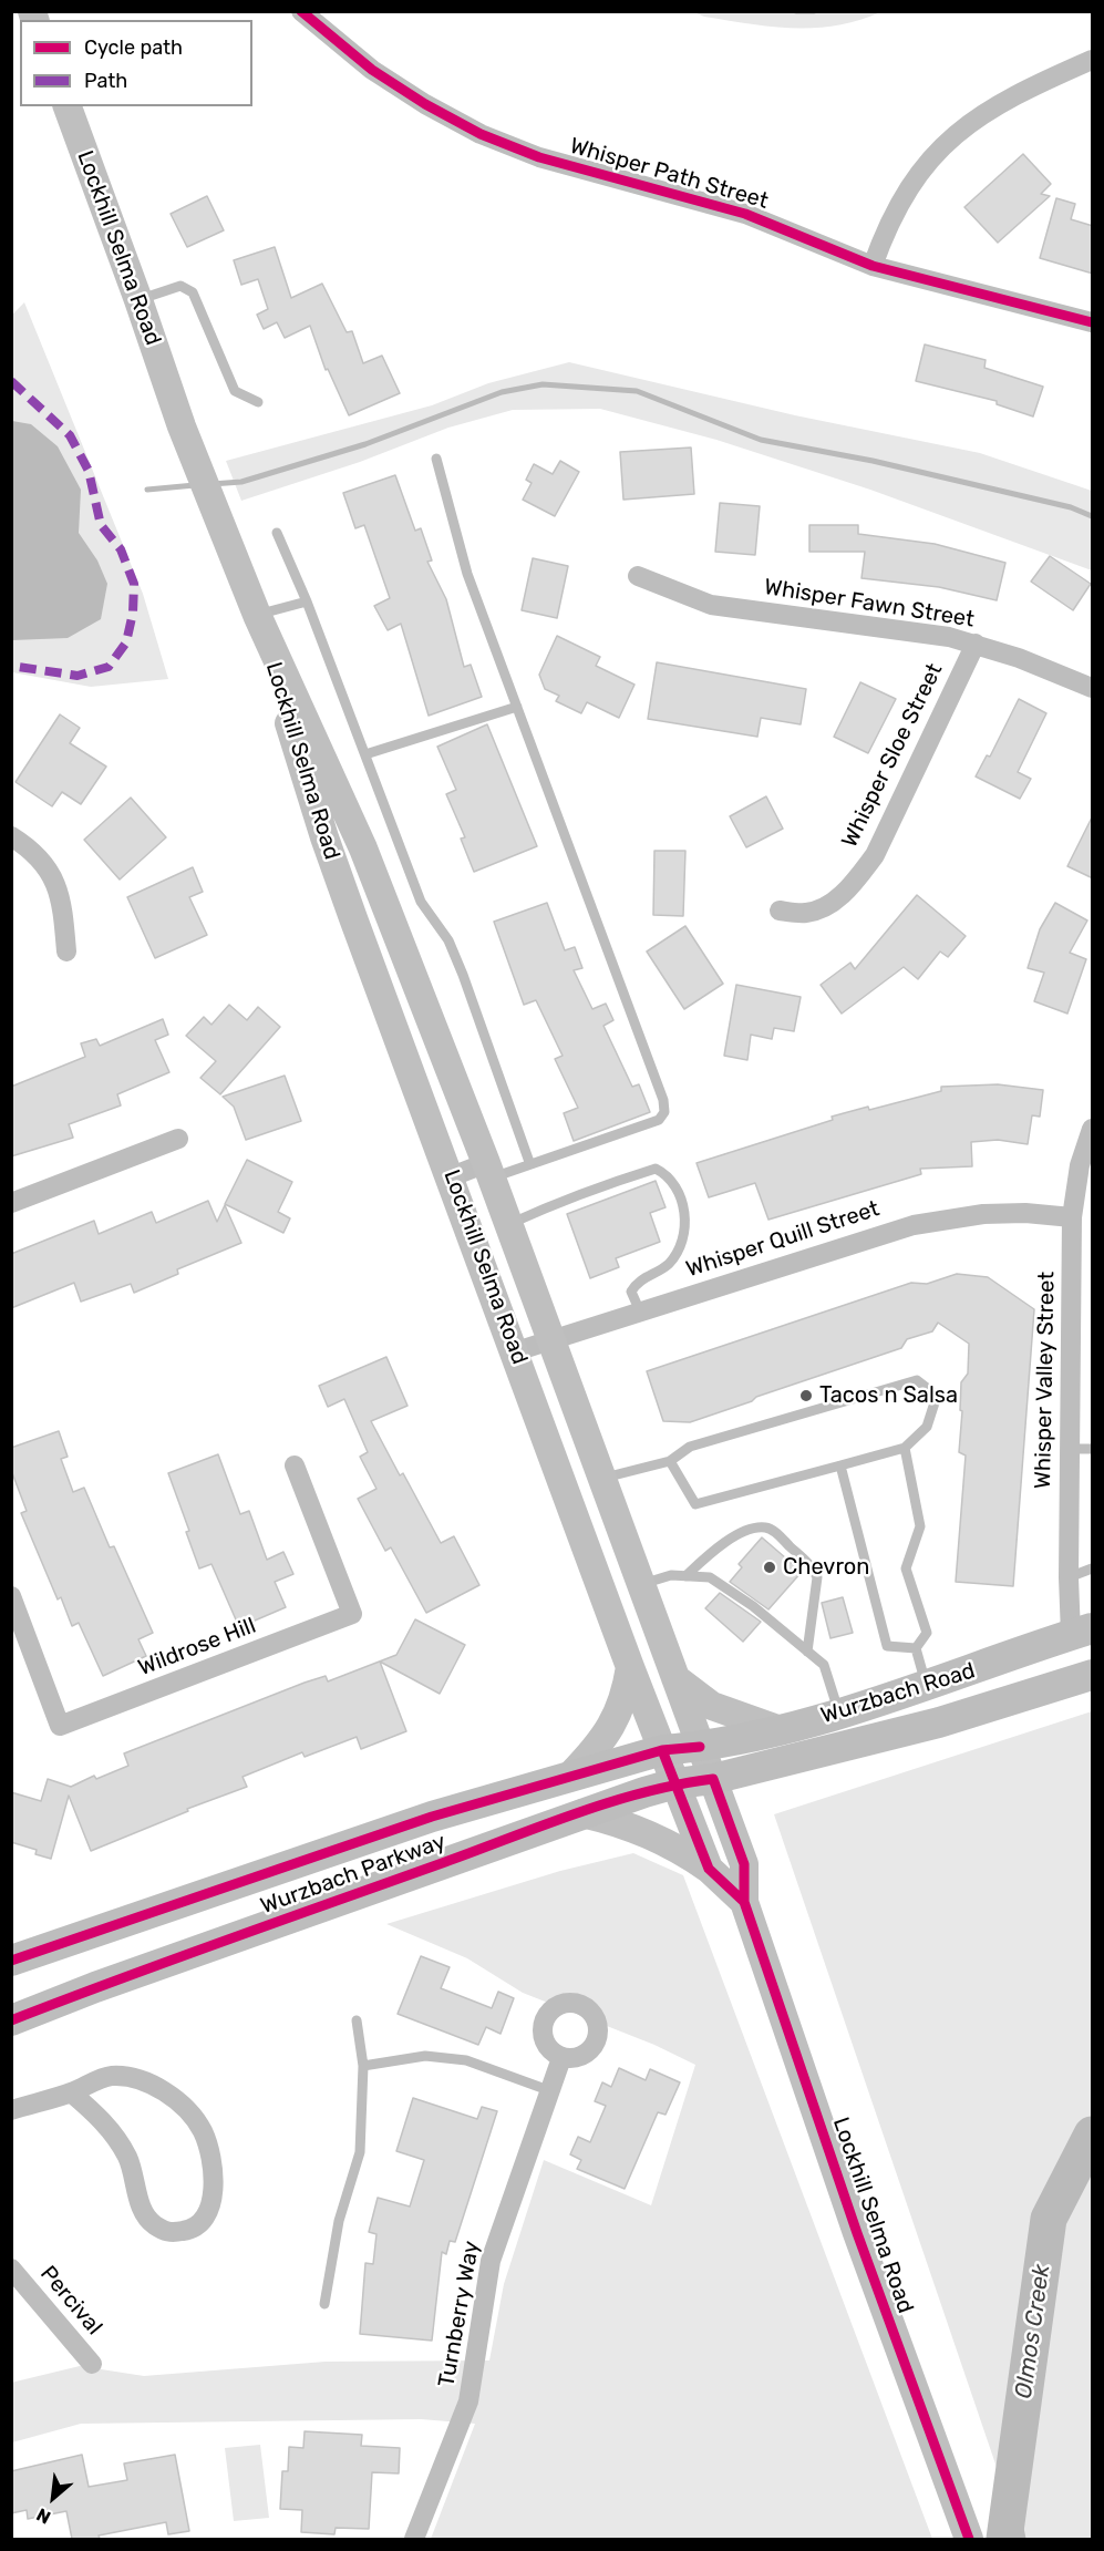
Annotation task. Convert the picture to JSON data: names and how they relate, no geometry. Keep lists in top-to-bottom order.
{
  "streets": {
    "main road": ["Lockhill Selma Road", "Wurzbach Road", "Wurzbach Parkway"],
    "street": [
      "Whisper Path Street",
      "Whisper Fawn Street",
      "Whisper Sloe Street",
      "Whisper Quill Street",
      "Whisper Valley Street",
      "Wildrose Hill",
      "Percival",
      "Turnberry Way"
    ]
  },
  "crossings": [
    ["Lockhill Selma Road", "Whisper Quill Street"],
    ["Lockhill Selma Road", "Wurzbach Road"],
    ["Lockhill Selma Road", "Wurzbach Parkway"],
    ["Whisper Fawn Street", "Whisper Sloe Street"],
    ["Whisper Quill Street", "Whisper Valley Street"],
    ["Whisper Valley Street", "Wurzbach Road"],
    ["Wurzbach Road", "Wurzbach Parkway"]
  ],
  "water": ["Olmos Creek"],
  "places": ["Tacos n Salsa", "Chevron"],
  "legend": ["Cycle path", "Path"],
  "north": "bottom left"
}
